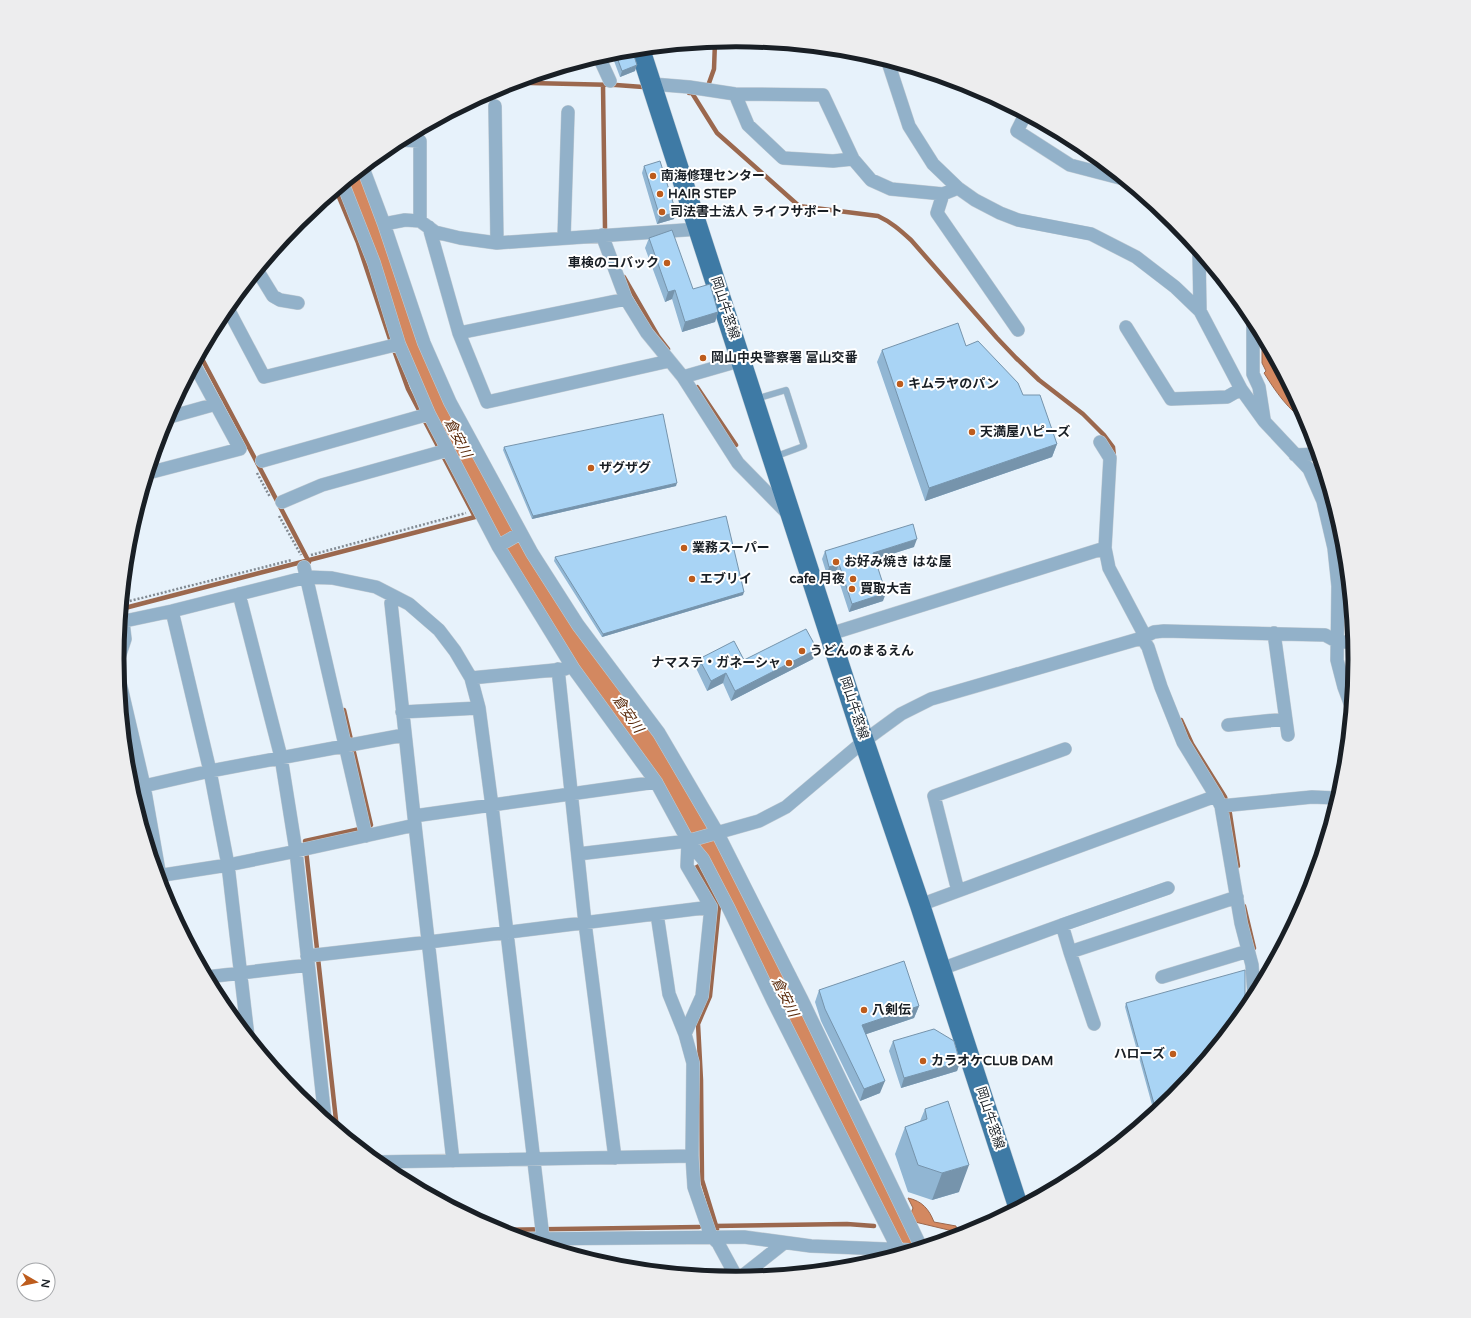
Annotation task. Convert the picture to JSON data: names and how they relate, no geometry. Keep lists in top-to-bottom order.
{
  "streets": {
    "main road": ["岡山牛窓線"]
  },
  "water": ["倉安川"],
  "places": [
    "南海修理センター",
    "HAIR STEP",
    "司法書士法人 ライフサポート",
    "車検のコバック",
    "岡山中央警察署 富山交番",
    "キムラヤのパン",
    "天満屋ハピーズ",
    "ザグザグ",
    "業務スーパー",
    "お好み焼き はな屋",
    "エブリイ",
    "cafe 月夜",
    "買取大吉",
    "うどんのまるえん",
    "ナマステ・ガネーシャ",
    "八剣伝",
    "ハローズ",
    "カラオケCLUB DAM"
  ],
  "north": "right"
}
